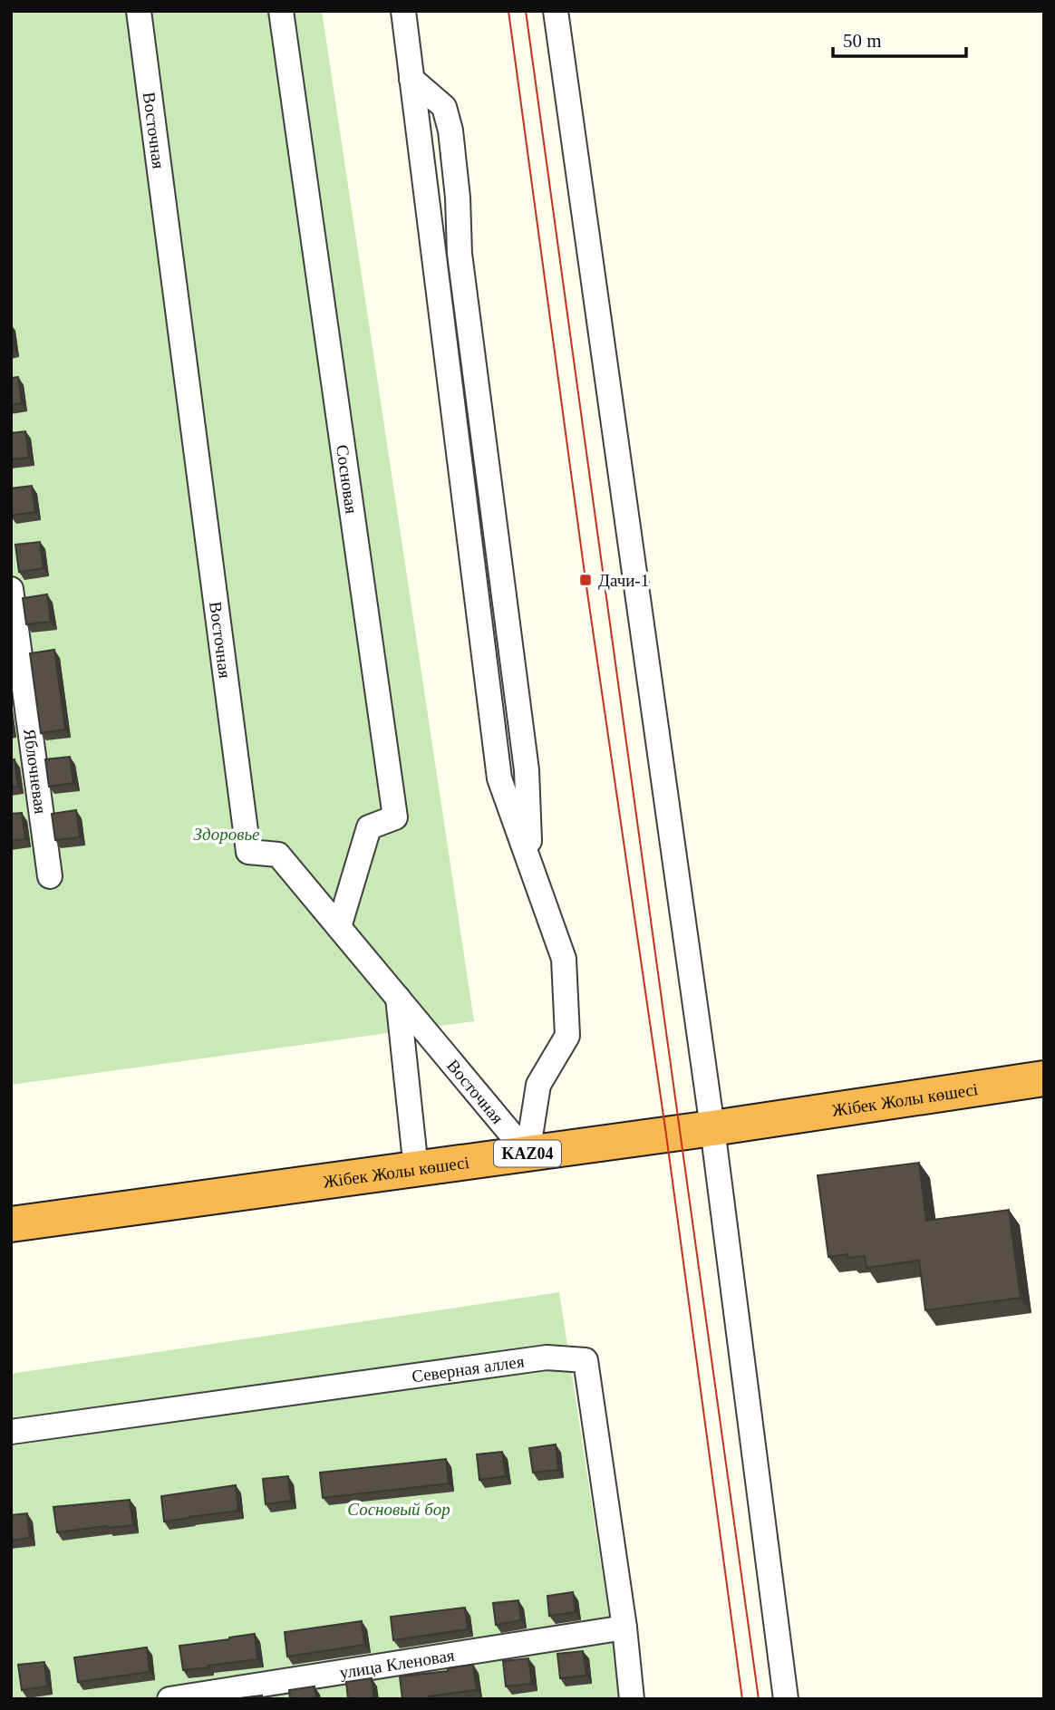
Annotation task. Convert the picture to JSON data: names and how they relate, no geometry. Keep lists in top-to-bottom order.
{
  "streets": {
    "highway": ["Жібек Жолы көшесі", "KАZ04"],
    "street": [
      "Восточная",
      "Сосновая",
      "Яблочневая",
      "Северная аллея",
      "улица Кленовая"
    ]
  },
  "crossings": [
    ["Восточная", "Сосновая"],
    ["Восточная", "Жібек Жолы көшесі"],
    ["Северная аллея", "улица Кленовая"]
  ],
  "parks": ["Здоровье", "Сосновый бор"],
  "places": {
    "transit": ["Дачи-1"]
  },
  "scale_bar": "50 m"
}
